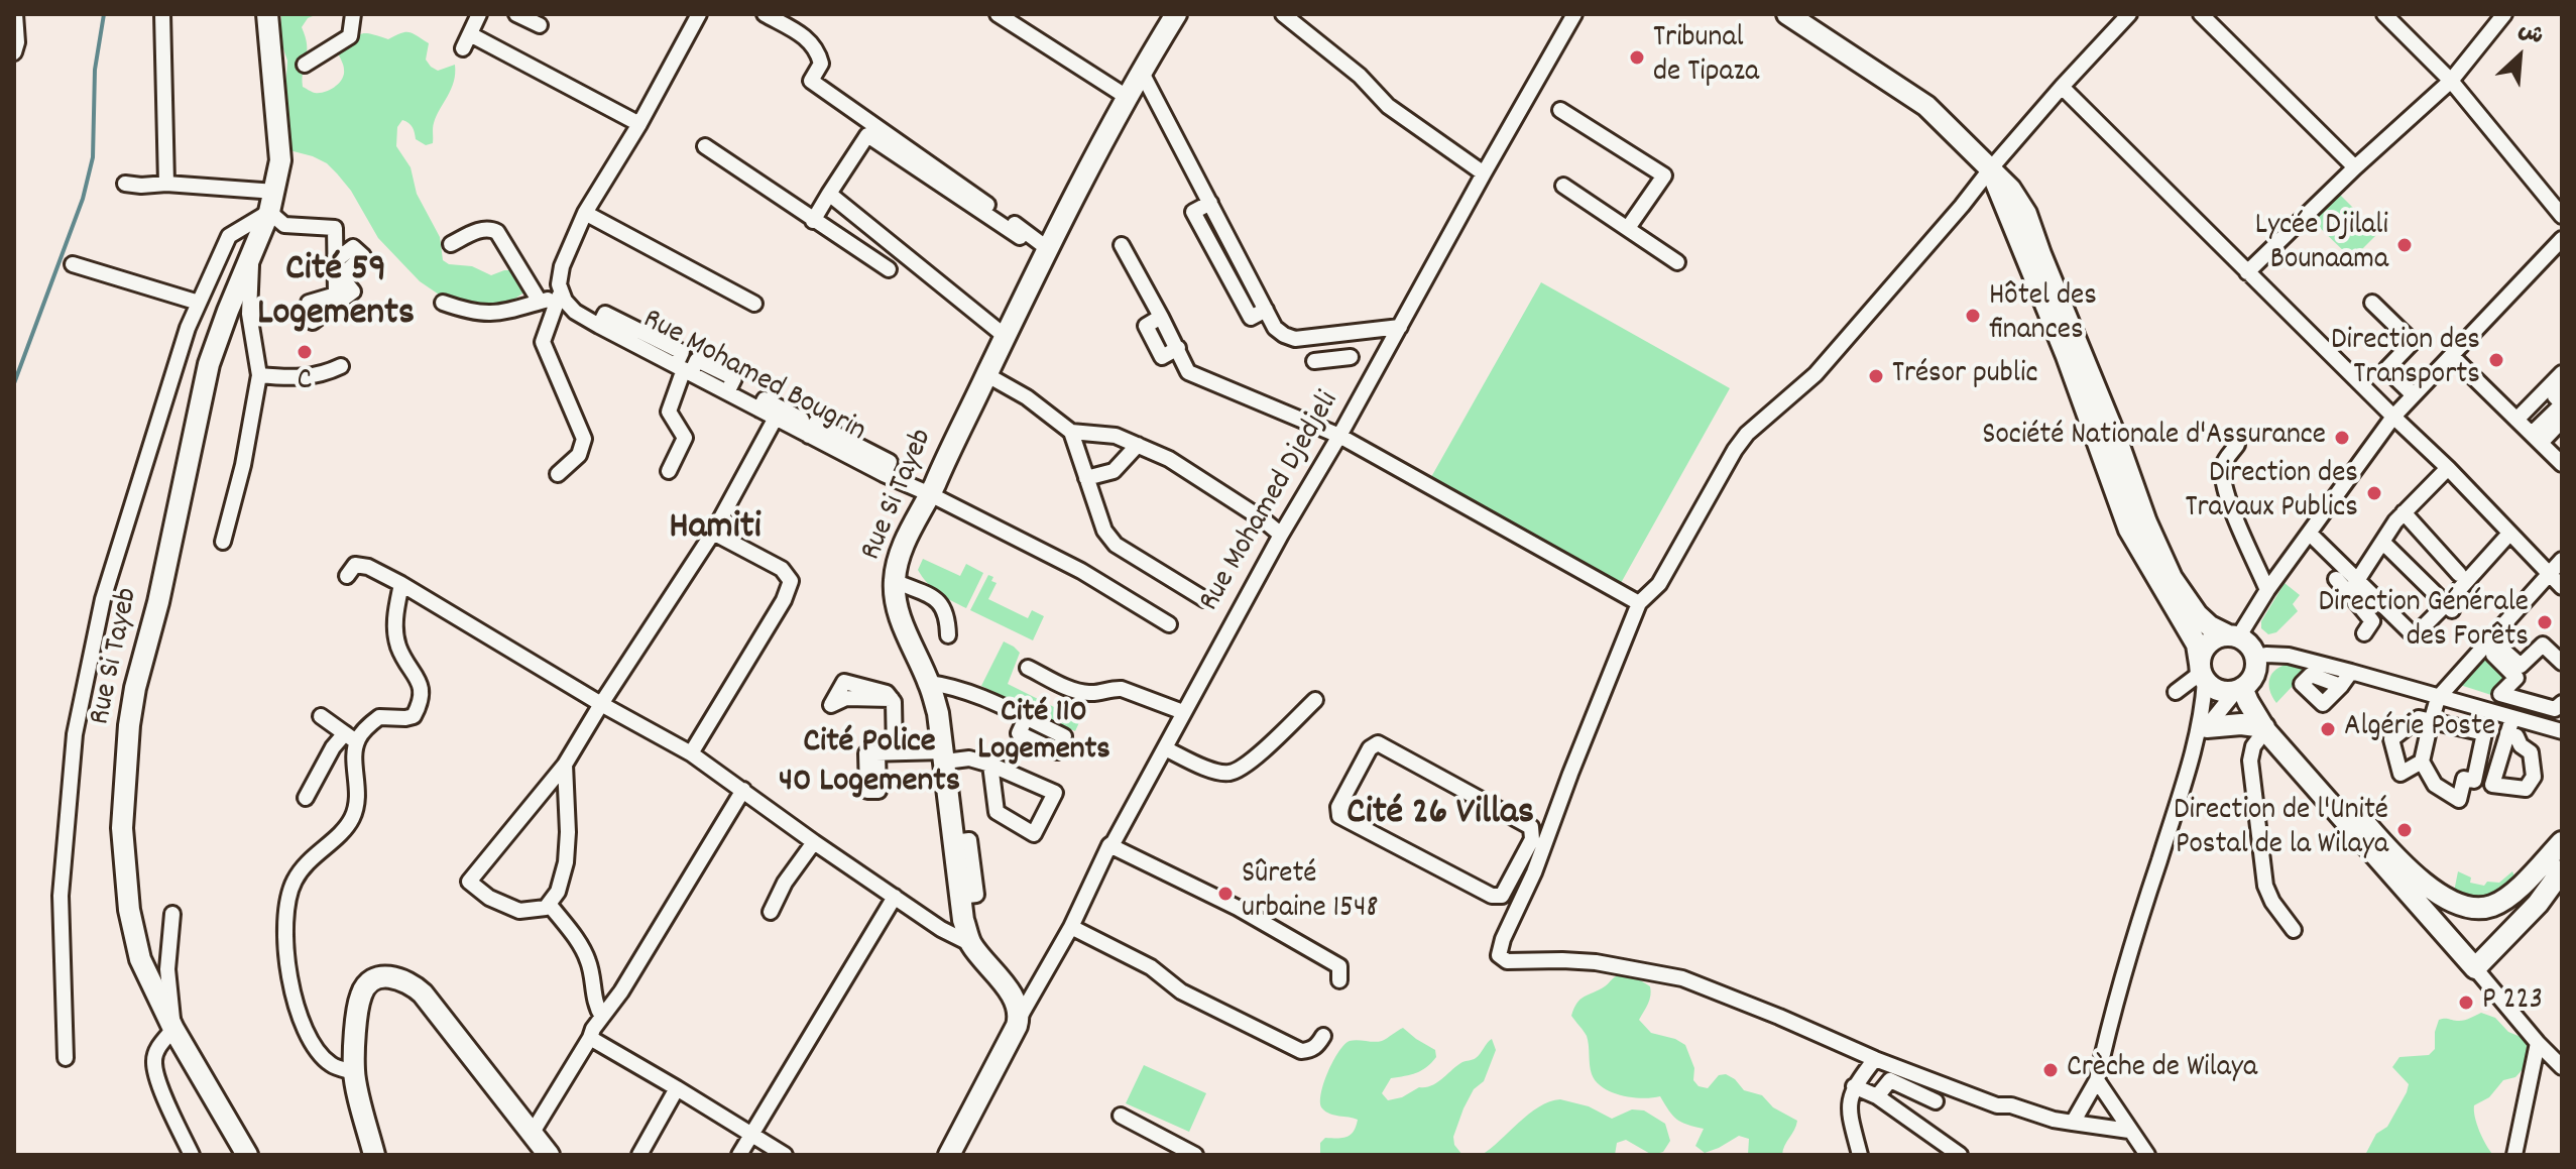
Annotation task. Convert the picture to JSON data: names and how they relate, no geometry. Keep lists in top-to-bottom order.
{
  "streets": {
    "main road": ["Rue Si Tayeb"],
    "street": ["Rue Mohamed Bougrin", "Rue Mohamed Djedjeli"]
  },
  "crossings": [
    ["Rue Mohamed Bougrin", "Rue Si Tayeb"],
    ["Rue Si Tayeb", "Rue Mohamed Djedjeli"]
  ],
  "districts": [
    "Cité 59 Logements",
    "Hamiti",
    "Cité 110 Logements",
    "Cité Police 40 Logements",
    "Cité 26 Villas"
  ],
  "places": [
    "Tribunal de Tipaza",
    "Lycée Djilali Bounaama",
    "Hôtel des finances",
    "C",
    "Direction des Transports",
    "Trésor public",
    "Société Nationale d'Assurance",
    "Direction des Travaux Publics",
    "Direction Générale des Forêts",
    "Algérie Poste",
    "Direction de l'Unité Postal de la Wilaya",
    "Sûreté urbaine 1548",
    "P 223",
    "Crèche de Wilaya"
  ],
  "north": "top right"
}
